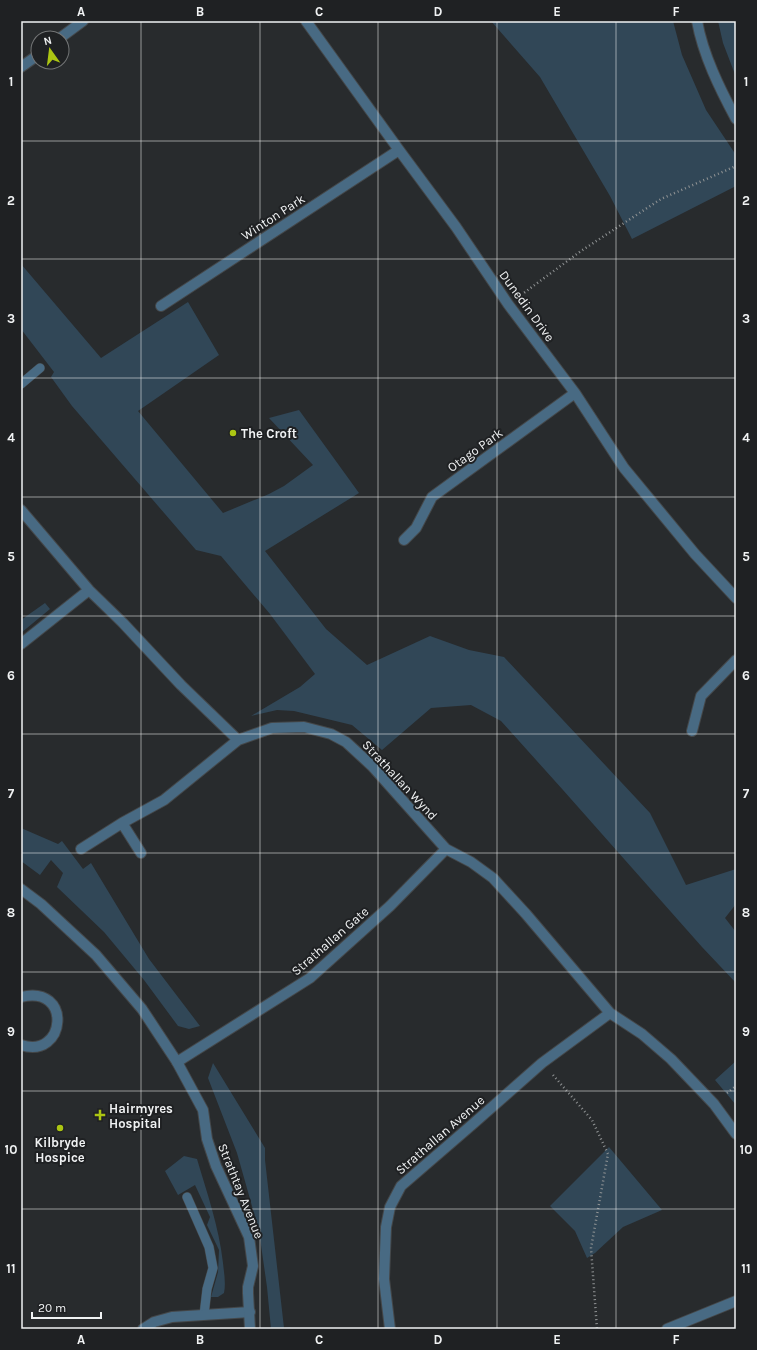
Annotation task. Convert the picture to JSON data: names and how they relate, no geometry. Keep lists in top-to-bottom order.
{
  "streets": {
    "street": [
      "Winton Park",
      "Dunedin Drive",
      "Otago Park",
      "Strathallan Wynd",
      "Strathallan Gate",
      "Strathallan Avenue",
      "Strathtay Avenue"
    ]
  },
  "crossings": [
    ["Winton Park", "Dunedin Drive"],
    ["Dunedin Drive", "Otago Park"],
    ["Strathallan Wynd", "Strathallan Gate"],
    ["Strathallan Gate", "Strathtay Avenue"]
  ],
  "places": {
    "other": ["The Croft", "Kilbryde Hospice"],
    "health": ["Hairmyres Hospital"]
  },
  "scale_bar": "20 m",
  "north": "top",
  "grid": {
    "columns": [
      "A",
      "B",
      "C",
      "D",
      "E",
      "F"
    ],
    "rows": [
      "1",
      "2",
      "3",
      "4",
      "5",
      "6",
      "7",
      "8",
      "9",
      "10",
      "11"
    ]
  }
}
